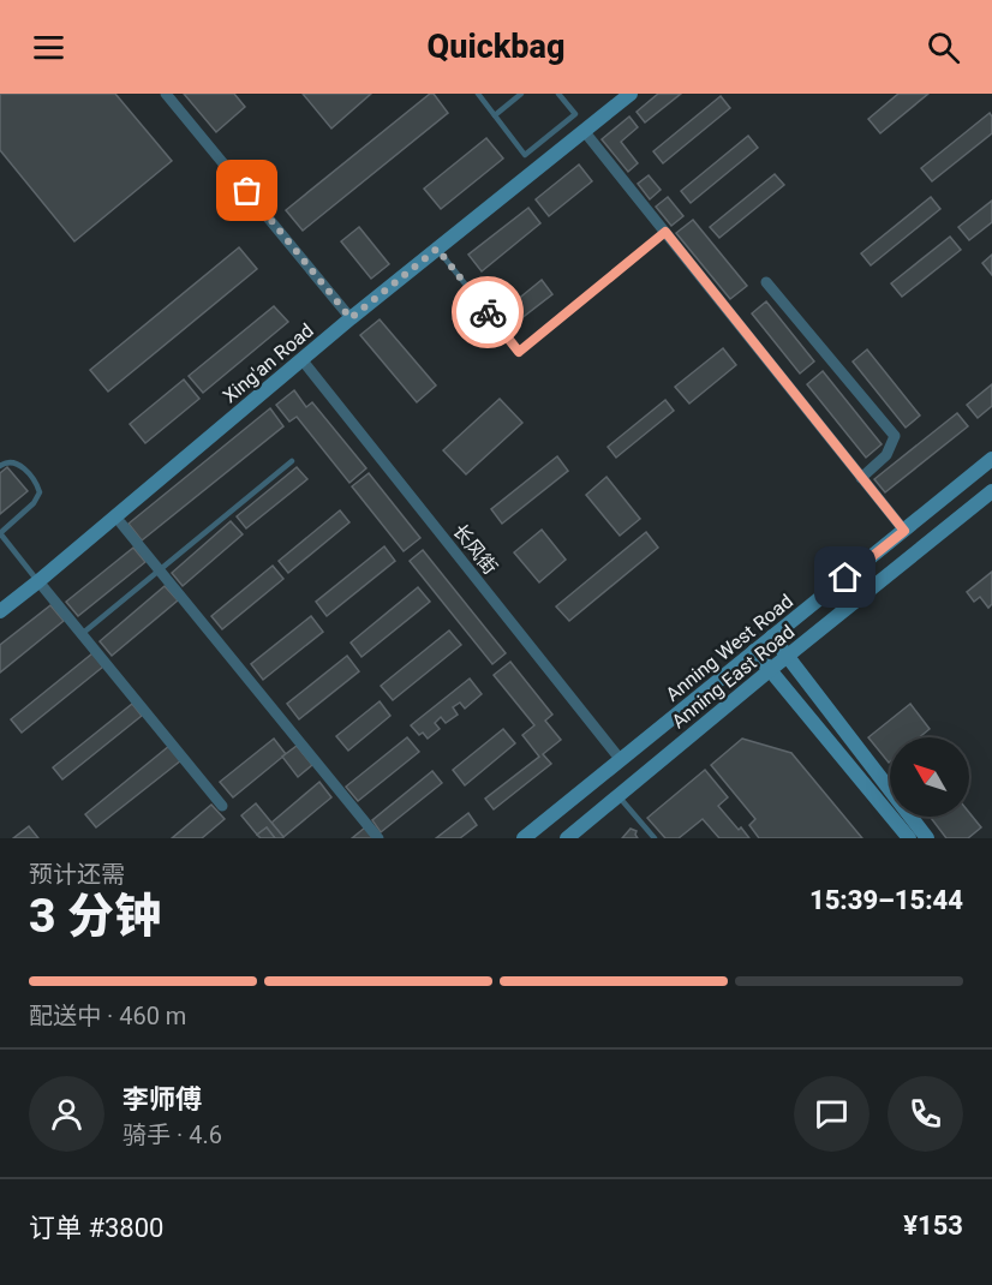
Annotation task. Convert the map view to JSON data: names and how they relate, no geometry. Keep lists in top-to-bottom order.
{
  "streets": {
    "street": [
      "Xing'an Road",
      "长风街",
      "Anning West Road",
      "Anning East Road"
    ]
  },
  "crossings": [
    ["Xing'an Road", "长风街"],
    ["长风街", "Anning West Road"]
  ],
  "north": "top left",
  "page": {
    "header": "Quickbag",
    "heading": ["3 分钟", "预计还需", "15:39–15:44"],
    "panel": [
      "李师傅",
      "骑手 · 4.6",
      "订单 #3800",
      "¥153"
    ],
    "bar": "配送中 · 460 m"
  }
}
